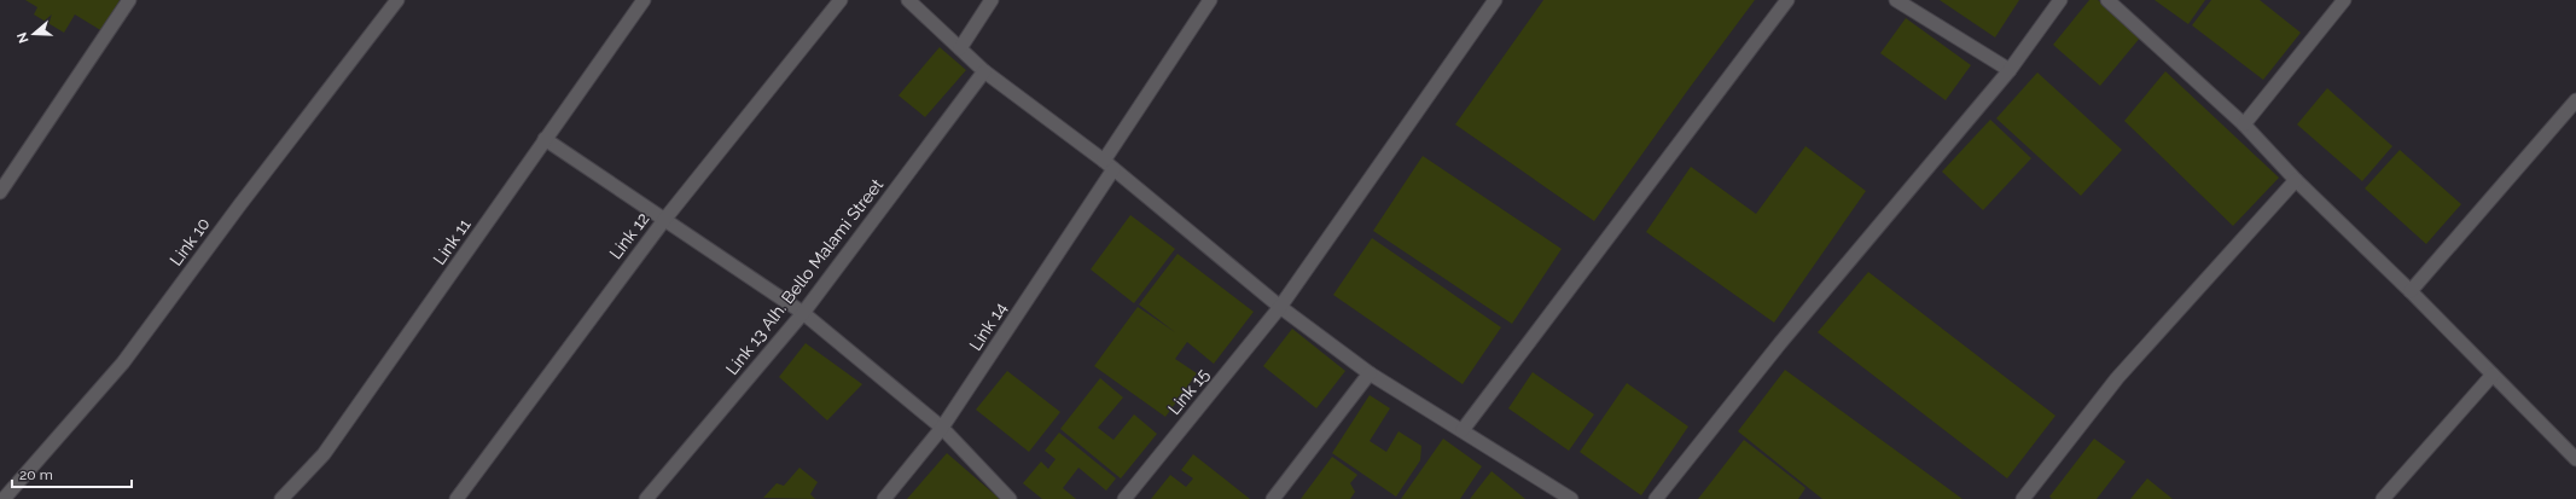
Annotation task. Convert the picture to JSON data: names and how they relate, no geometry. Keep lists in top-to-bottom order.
{
  "streets": {
    "street": [
      "Link 12",
      "Link 10",
      "Link 11",
      "Link 13 Alh. Bello Malami Street",
      "Link 14",
      "Link 15"
    ]
  },
  "scale_bar": "20 m",
  "north": "left"
}
